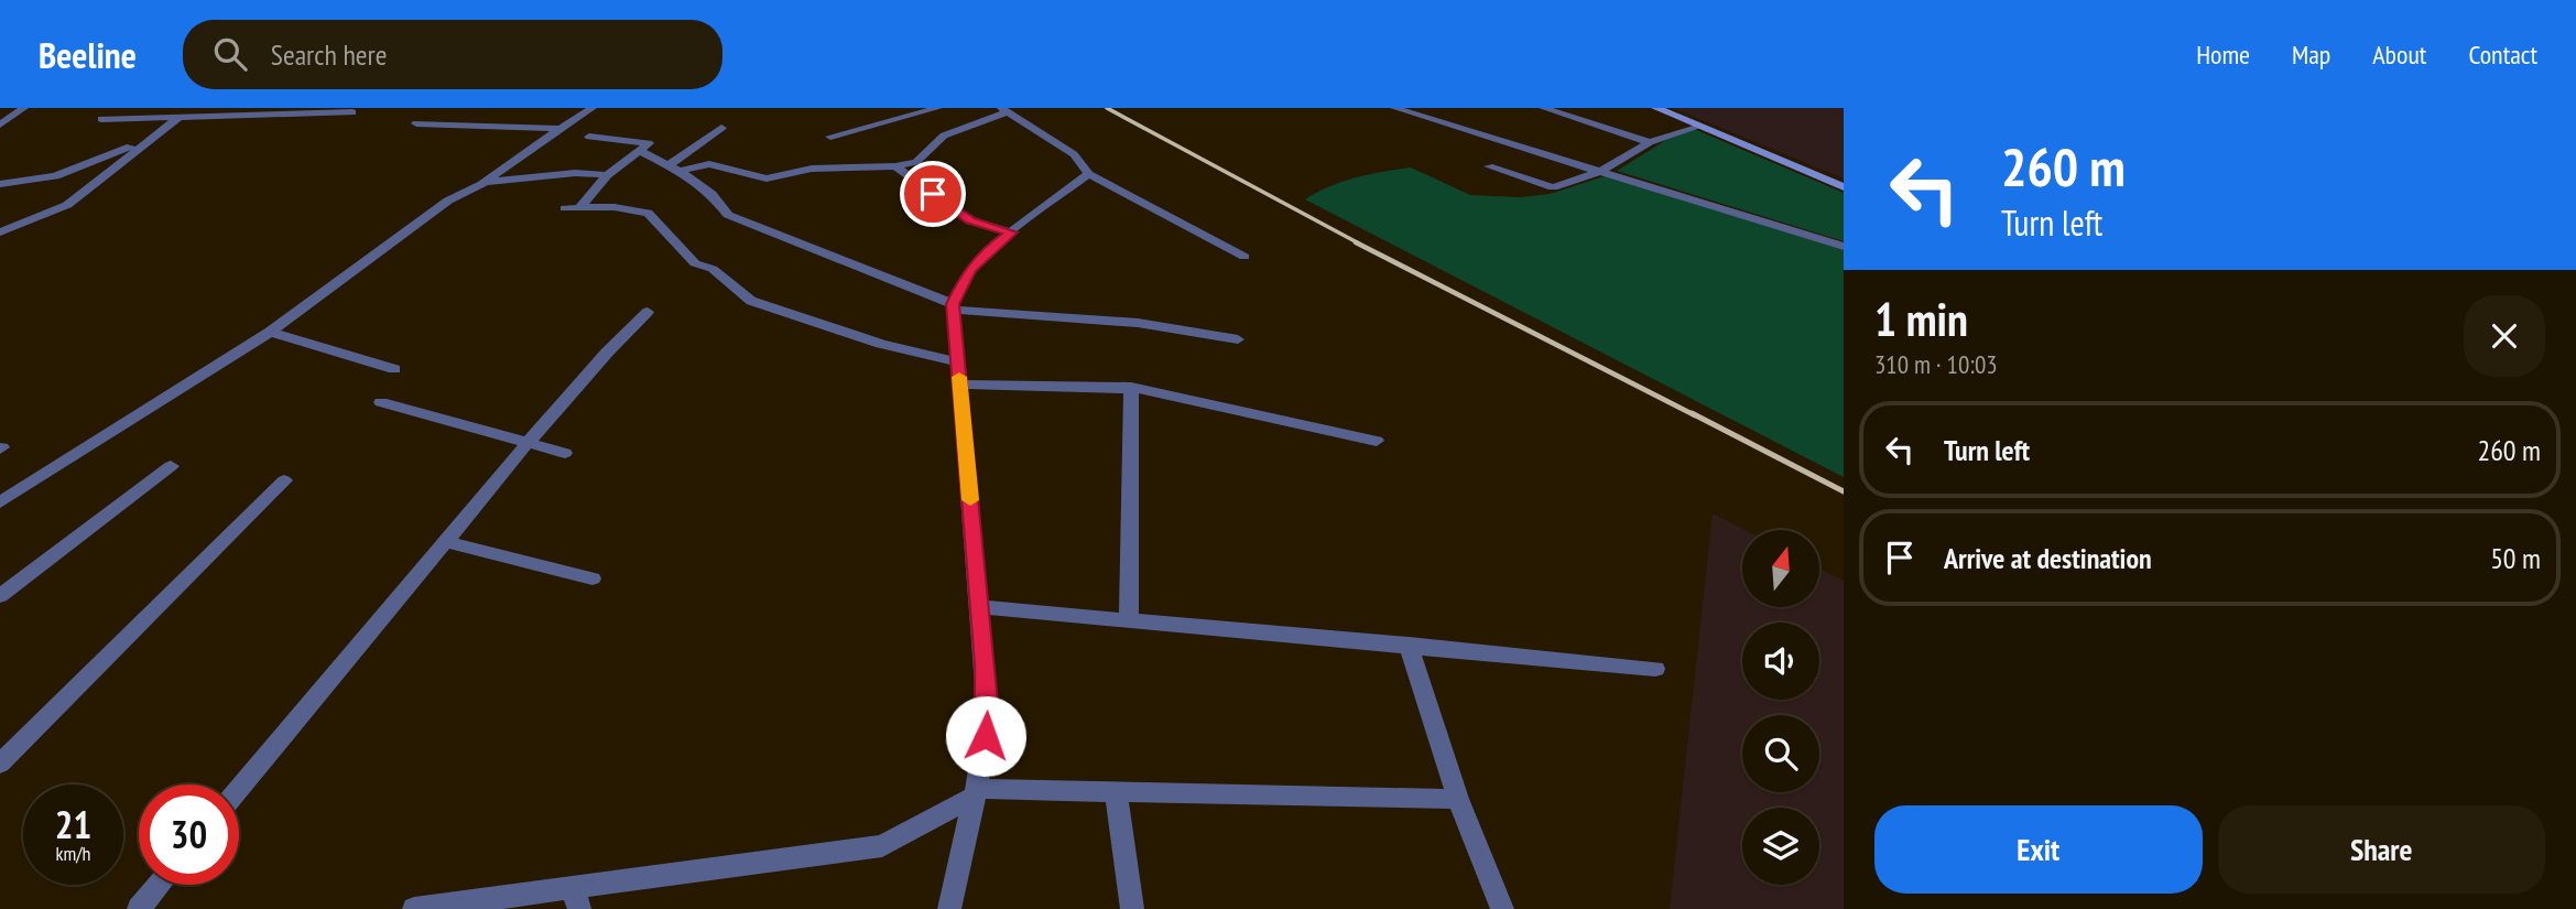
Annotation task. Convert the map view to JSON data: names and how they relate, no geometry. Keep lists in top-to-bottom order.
{
  "north": "top",
  "page": {
    "header": "Beeline",
    "search": "Search here",
    "nav": [
      "Home",
      "Map",
      "About",
      "Contact"
    ],
    "turn": ["260 m", "Turn left"],
    "heading": ["1 min", "310 m · 10:03"],
    "list": [
      {
        "name": "Turn left",
        "value": "260 m"
      },
      {
        "name": "Arrive at destination",
        "value": "50 m"
      }
    ],
    "speed": "21 km/h",
    "limit": "30",
    "buttons": ["Exit", "Share"]
  }
}
